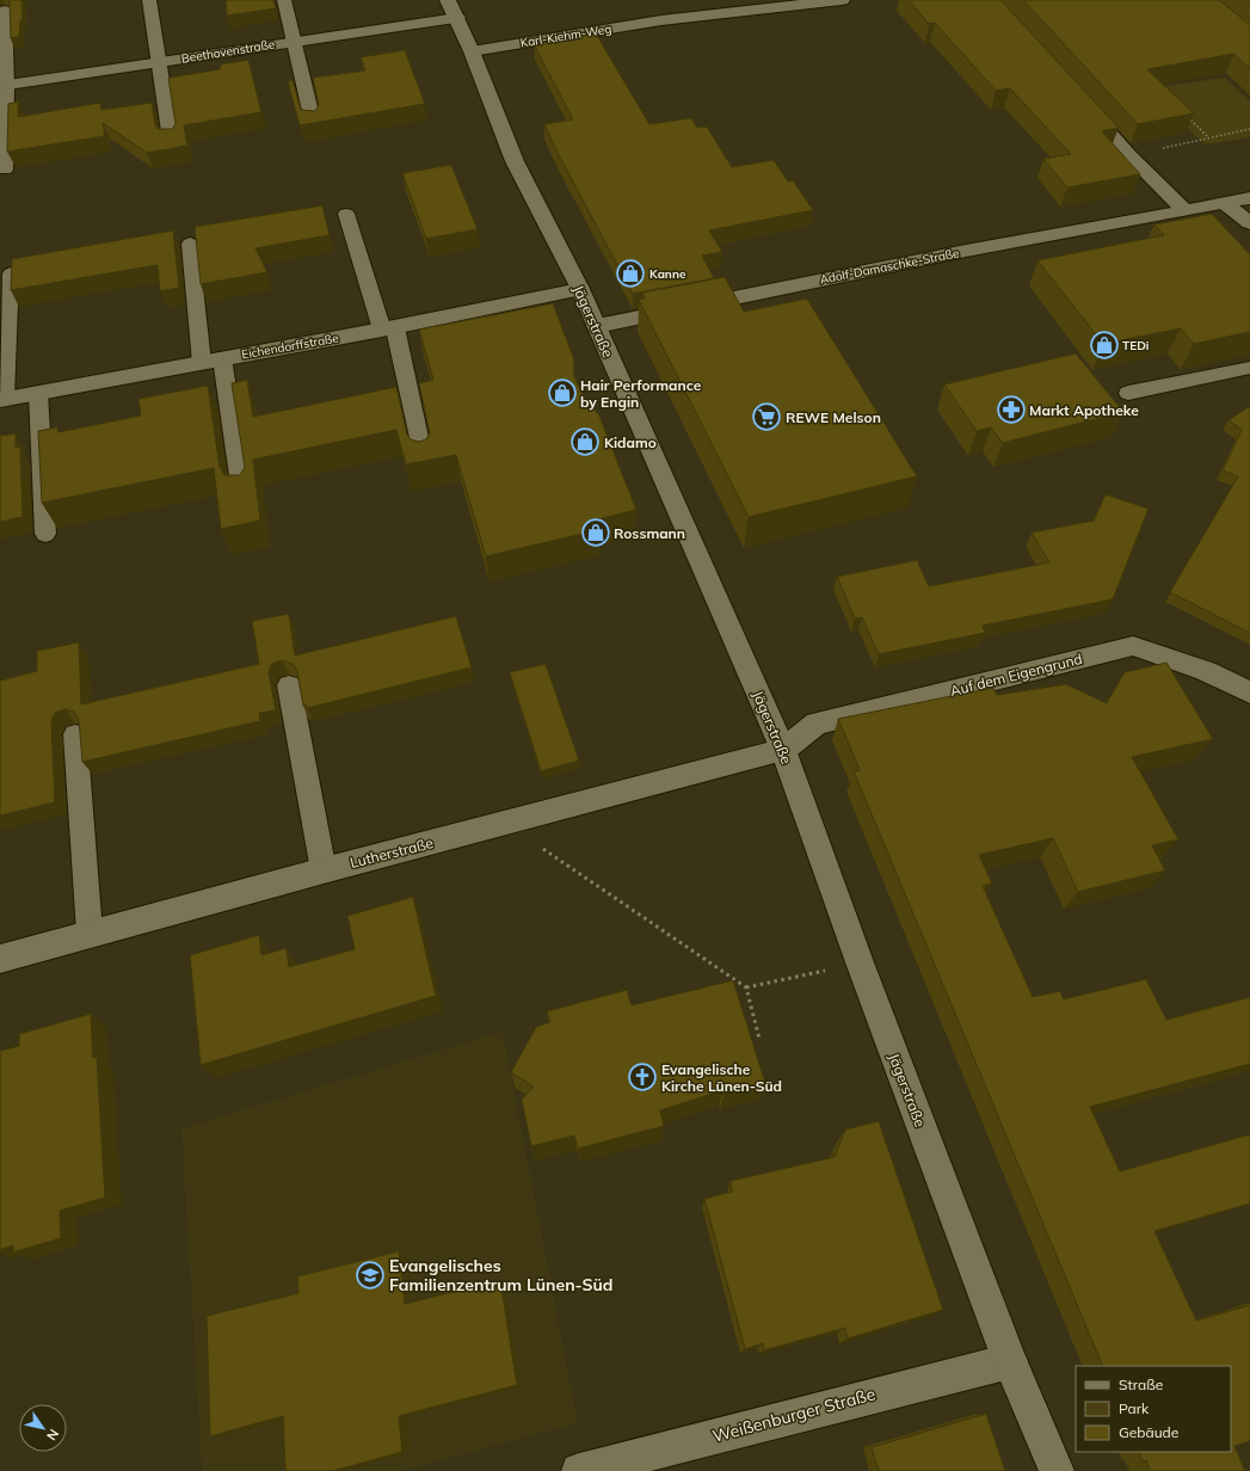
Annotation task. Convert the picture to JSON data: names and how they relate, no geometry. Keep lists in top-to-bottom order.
{
  "streets": {
    "street": [
      "Karl-Kiehm-Weg",
      "Beethovenstraße",
      "Adolf-Damaschke-Straße",
      "Jägerstraße",
      "Eichendorffstraße",
      "Auf dem Eigengrund",
      "Lutherstraße",
      "Weißenburger Straße"
    ]
  },
  "crossings": [
    ["Karl-Kiehm-Weg", "Jägerstraße"],
    ["Beethovenstraße", "Jägerstraße"],
    ["Adolf-Damaschke-Straße", "Jägerstraße"],
    ["Jägerstraße", "Eichendorffstraße"],
    ["Jägerstraße", "Auf dem Eigengrund"],
    ["Jägerstraße", "Lutherstraße"],
    ["Jägerstraße", "Weißenburger Straße"],
    ["Auf dem Eigengrund", "Lutherstraße"]
  ],
  "places": {
    "shop": [
      "Kanne",
      "TEDi",
      "Hair Performance by Engin",
      "Kidamo",
      "Rossmann"
    ],
    "pharmacy": ["Markt Apotheke"],
    "supermarket": ["REWE Melson"],
    "church": ["Evangelische Kirche Lünen-Süd"],
    "school or university": ["Evangelisches Familienzentrum Lünen-Süd"]
  },
  "legend": ["Straße", "Park", "Gebäude"],
  "north": "bottom right"
}
